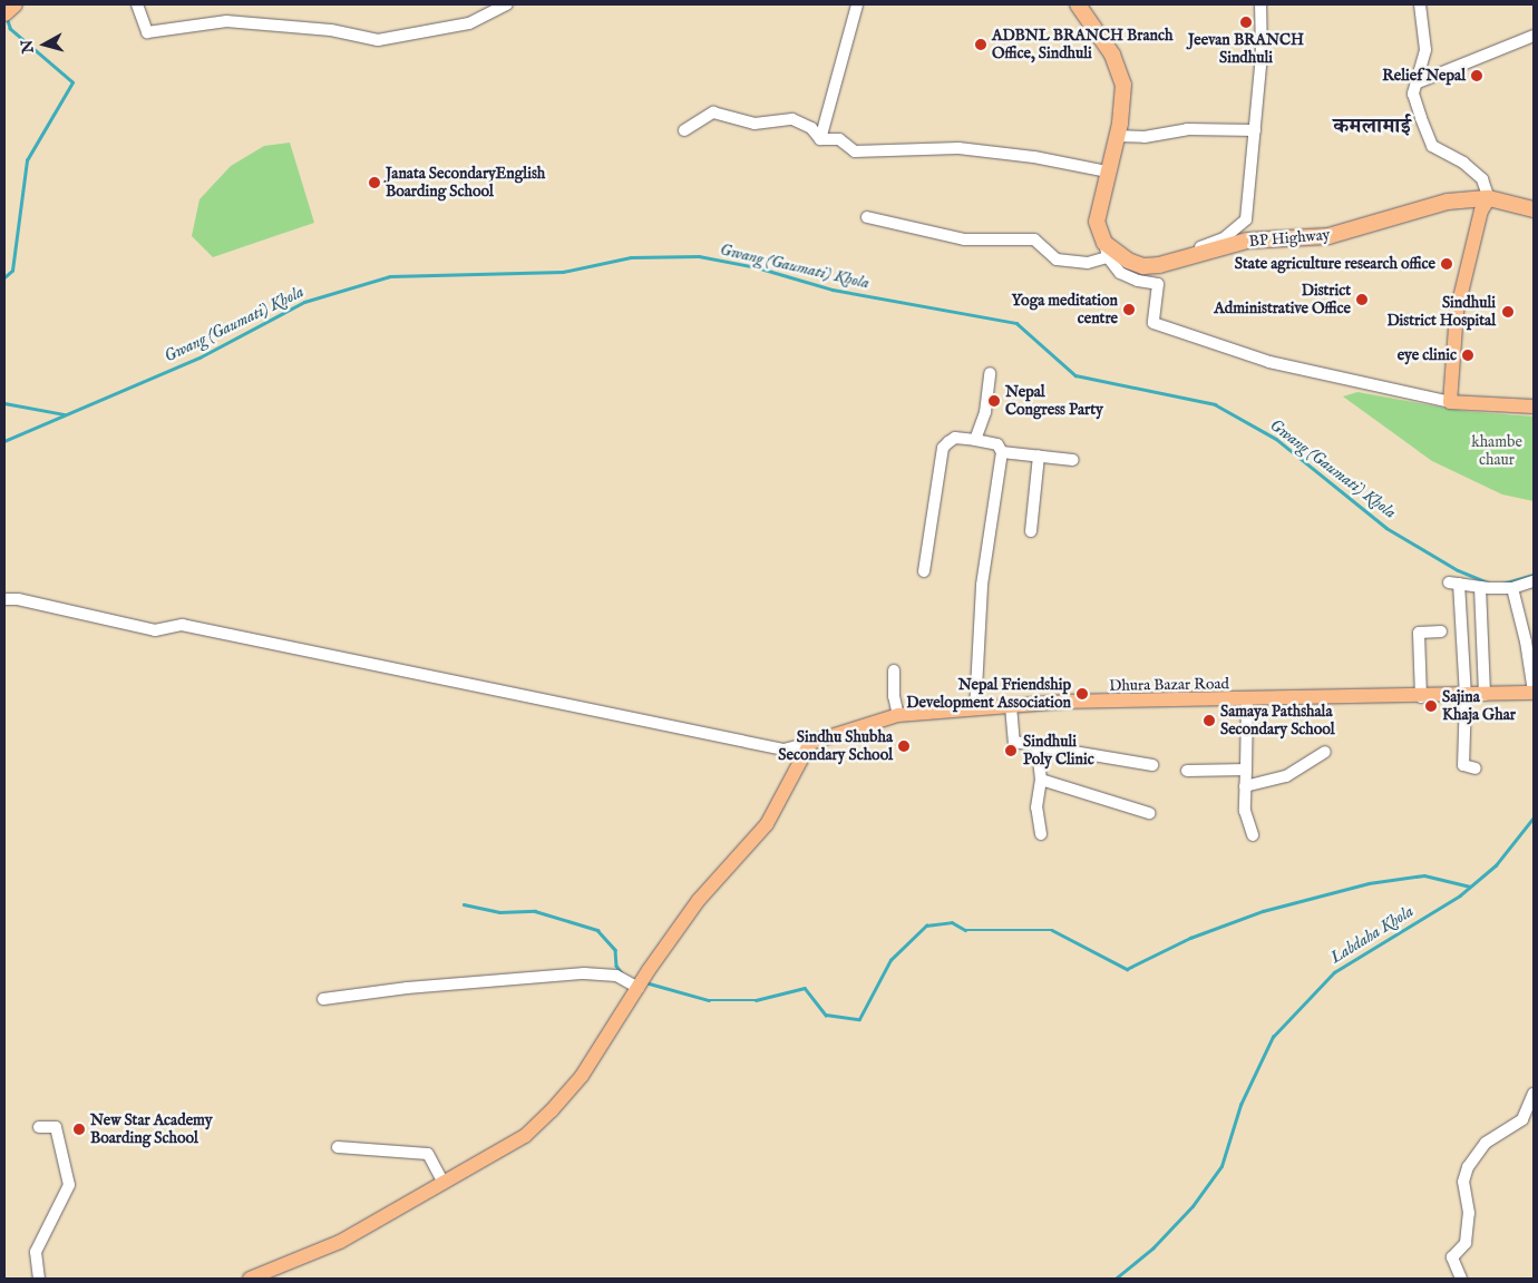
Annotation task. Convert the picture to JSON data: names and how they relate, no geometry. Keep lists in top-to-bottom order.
{
  "streets": {
    "highway": ["BP Highway"],
    "main road": ["Dhura Bazar Road"]
  },
  "districts": ["कमलामाई"],
  "water": ["Gwang (Gaumati) Khola", "Labdaha Khola"],
  "parks": ["khambe chaur"],
  "places": [
    "Jeevan BRANCH Sindhuli",
    "ADBNL BRANCH Branch Office, Sindhuli",
    "Relief Nepal",
    "Janata SecondaryEnglish Boarding School",
    "State agriculture research office",
    "District Administrative Office",
    "Yoga meditation centre",
    "Sindhuli District Hospital",
    "eye clinic",
    "Nepal Congress Party",
    "Nepal Friendship Development Association",
    "Sajina Khaja Ghar",
    "Samaya Pathshala Secondary School",
    "Sindhu Shubha Secondary School",
    "Sindhuli Poly Clinic",
    "New Star Academy Boarding School"
  ],
  "north": "left"
}
